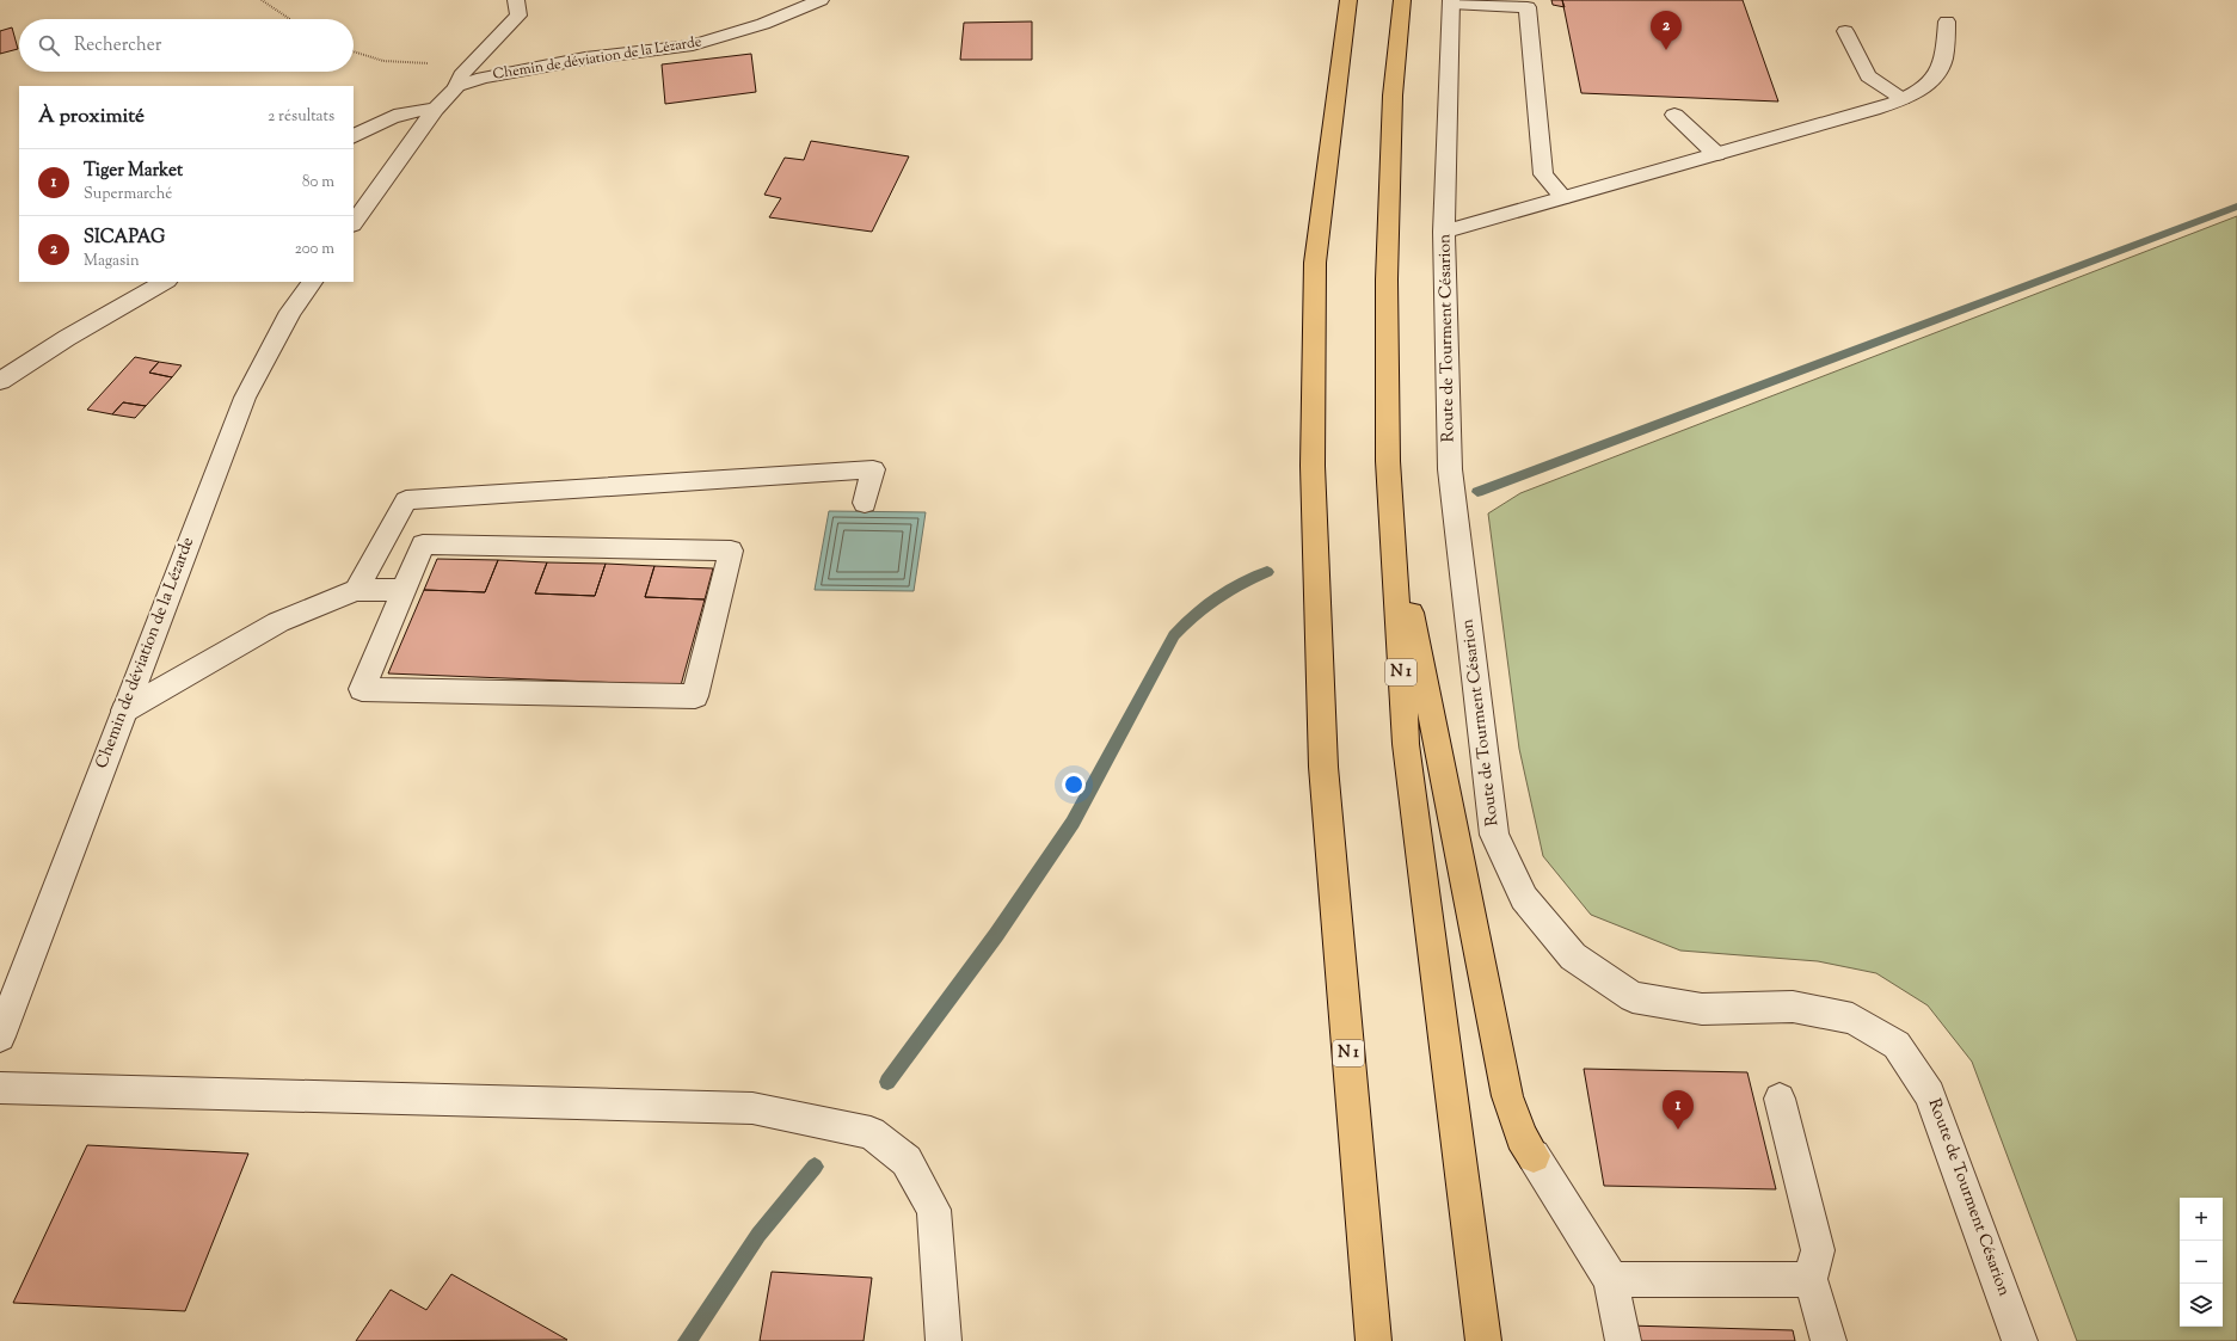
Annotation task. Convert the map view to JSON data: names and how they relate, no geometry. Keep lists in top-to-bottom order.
{
  "streets": {
    "highway": ["N 1"],
    "street": ["Chemin de déviation de la Lézarde", "Route de Tourment Césarion"]
  },
  "page": {
    "pins": ["2", "1"],
    "search": "Rechercher",
    "heading": ["À proximité", "2 résultats"],
    "list": [
      {
        "mark": "1",
        "name": "Tiger Market",
        "note": "Supermarché",
        "value": "80 m"
      },
      {
        "mark": "2",
        "name": "SICAPAG",
        "note": "Magasin",
        "value": "200 m"
      }
    ],
    "map_buttons": ["+", "−"]
  }
}
